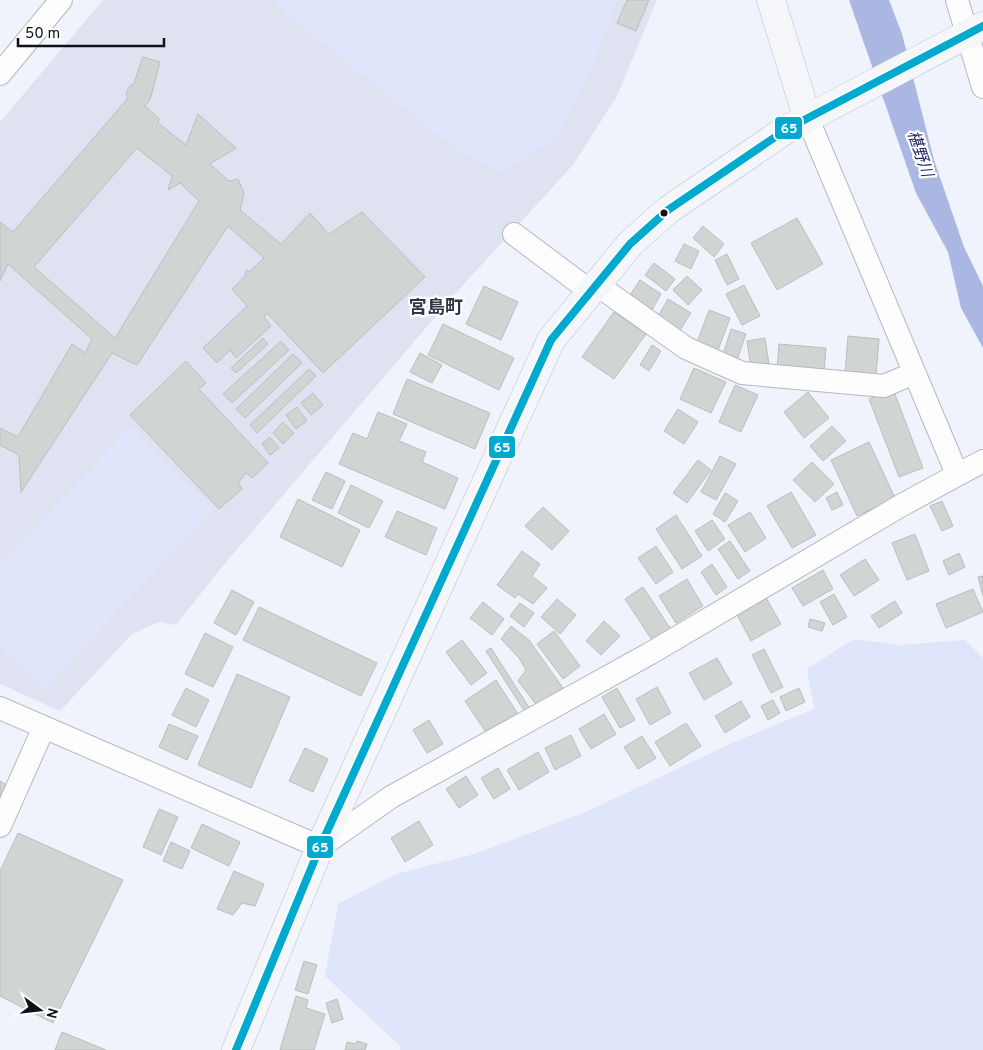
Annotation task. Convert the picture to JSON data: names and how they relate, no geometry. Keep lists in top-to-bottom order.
{
  "districts": ["宮島町"],
  "water": ["椹野川"],
  "lines": ["transit line 65"],
  "scale_bar": "50 m",
  "north": "right"
}
